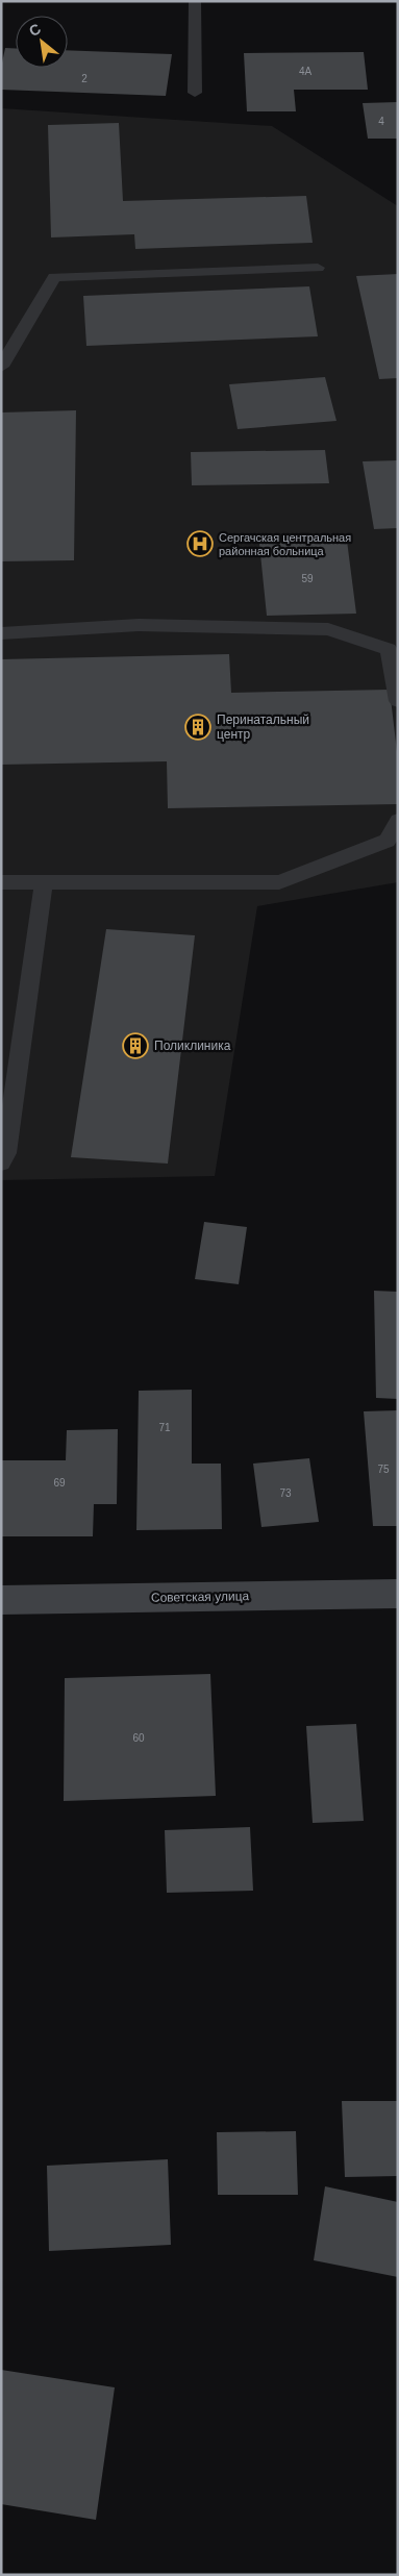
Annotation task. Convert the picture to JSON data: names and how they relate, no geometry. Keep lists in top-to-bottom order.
{
  "streets": {
    "main road": ["Советская улица"]
  },
  "places": {
    "hospital": ["Сергачская центральная районная больница"],
    "building": ["Перинатальный центр", "Поликлиника"]
  },
  "house_numbers": [
    "4А",
    "2",
    "4",
    "59",
    "71",
    "75",
    "69",
    "73",
    "60"
  ],
  "north": "top left"
}
